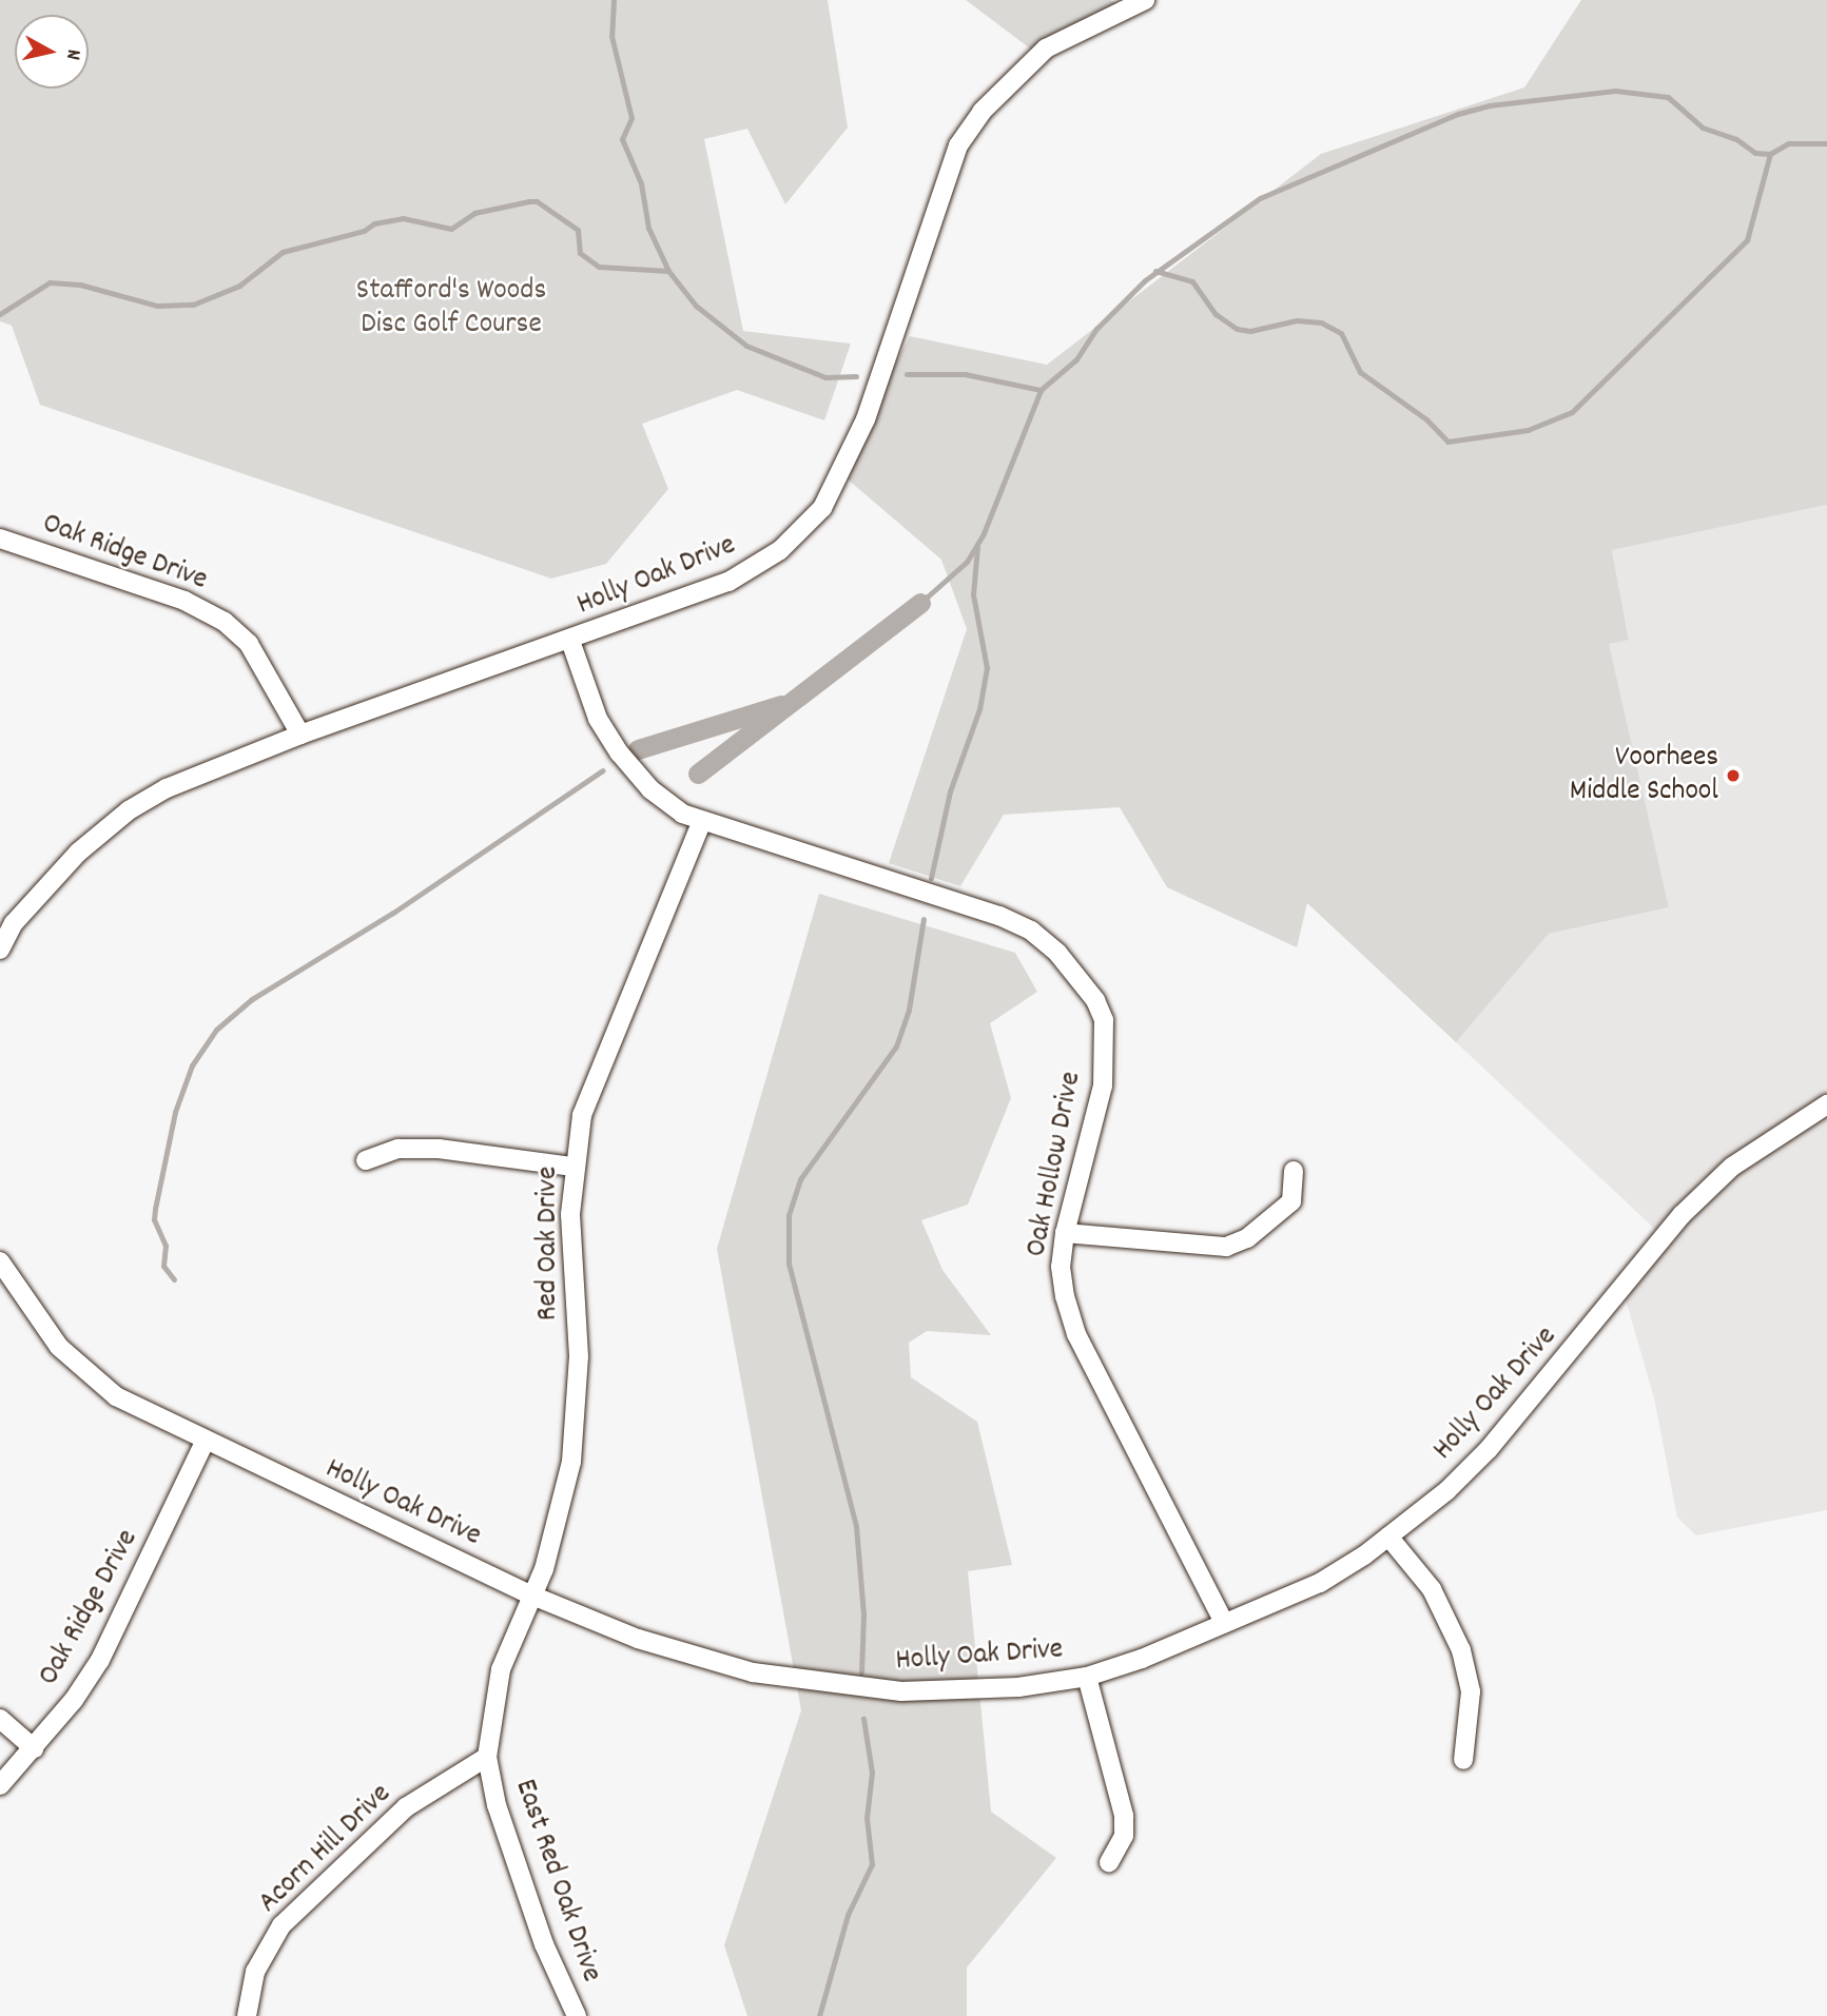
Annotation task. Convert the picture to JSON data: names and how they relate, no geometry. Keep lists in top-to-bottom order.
{
  "streets": {
    "street": [
      "Oak Ridge Drive",
      "Holly Oak Drive",
      "Oak Hollow Drive",
      "Red Oak Drive",
      "Acorn Hill Drive",
      "East Red Oak Drive"
    ]
  },
  "crossings": [
    ["Oak Ridge Drive", "Holly Oak Drive"],
    ["Holly Oak Drive", "Oak Hollow Drive"],
    ["Holly Oak Drive", "Red Oak Drive"],
    ["Holly Oak Drive", "East Red Oak Drive"],
    ["Oak Hollow Drive", "Red Oak Drive"],
    ["Red Oak Drive", "East Red Oak Drive"],
    ["Acorn Hill Drive", "East Red Oak Drive"]
  ],
  "parks": ["Stafford's Woods Disc Golf Course"],
  "places": ["Voorhees Middle School"],
  "north": "right"
}
